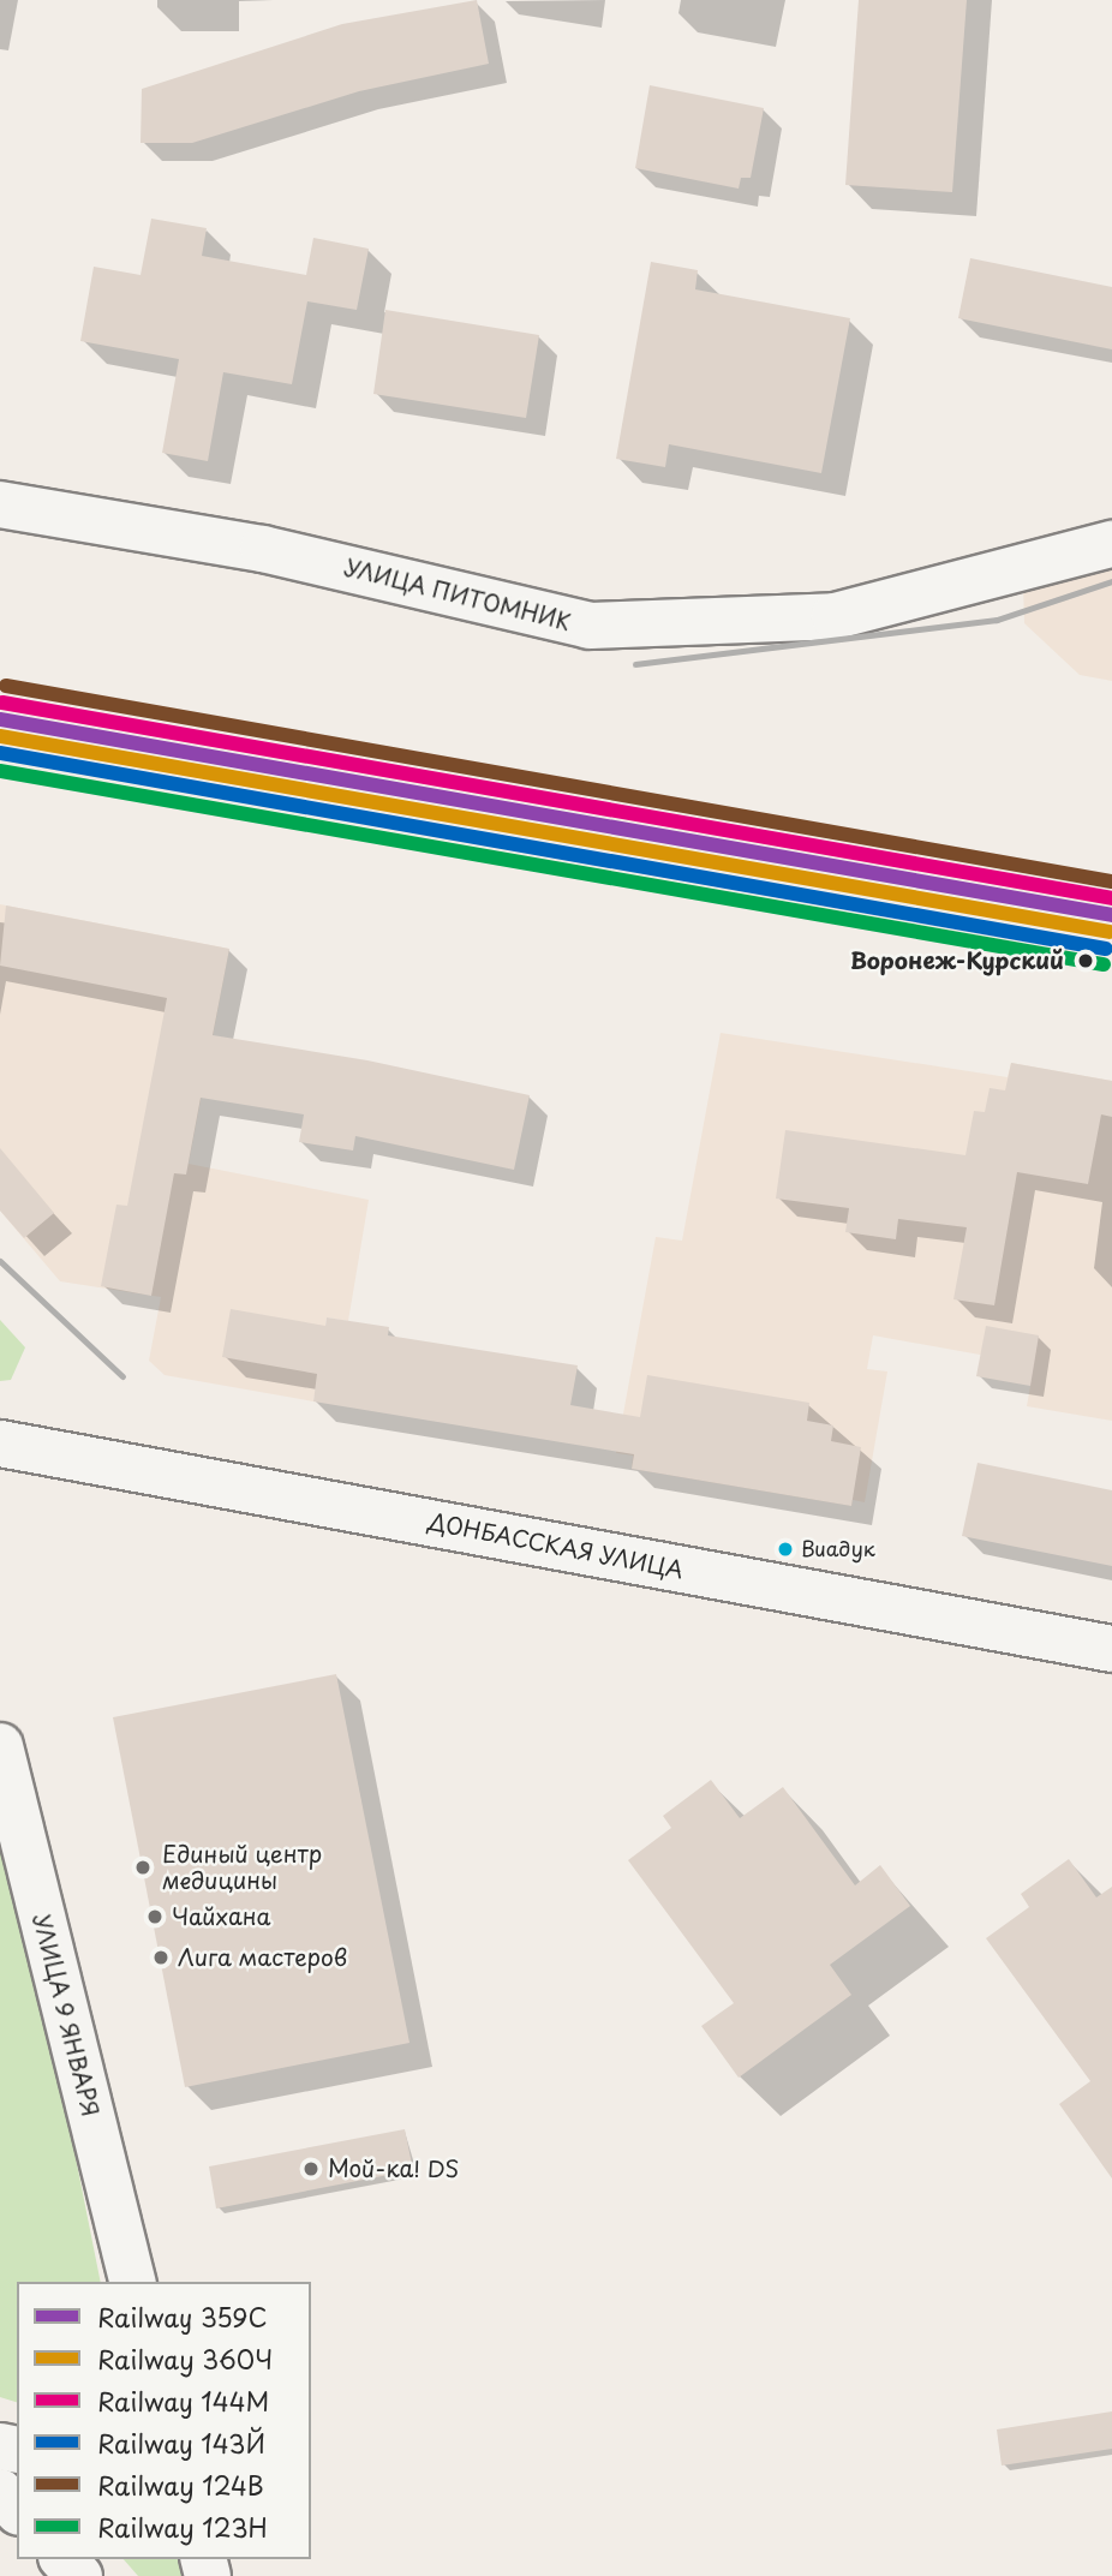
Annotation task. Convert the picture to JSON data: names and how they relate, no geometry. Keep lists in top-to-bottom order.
{
  "streets": {
    "street": ["УЛИЦА ПИТОМНИК", "ДОНБАССКАЯ УЛИЦА", "УЛИЦА 9 ЯНВАРЯ"]
  },
  "places": [
    "Воронеж-Курский",
    "Виадук",
    "Единый центр медицины",
    "Чайхана",
    "Лига мастеров",
    "Мой-ка! DS"
  ],
  "lines": [
    "rail line 124В",
    "rail line 144М",
    "rail line 359С",
    "rail line 360Ч",
    "rail line 143Й",
    "rail line 123Н"
  ],
  "legend": [
    "Railway 359С",
    "Railway 360Ч",
    "Railway 144М",
    "Railway 143Й",
    "Railway 124В",
    "Railway 123Н"
  ]
}
